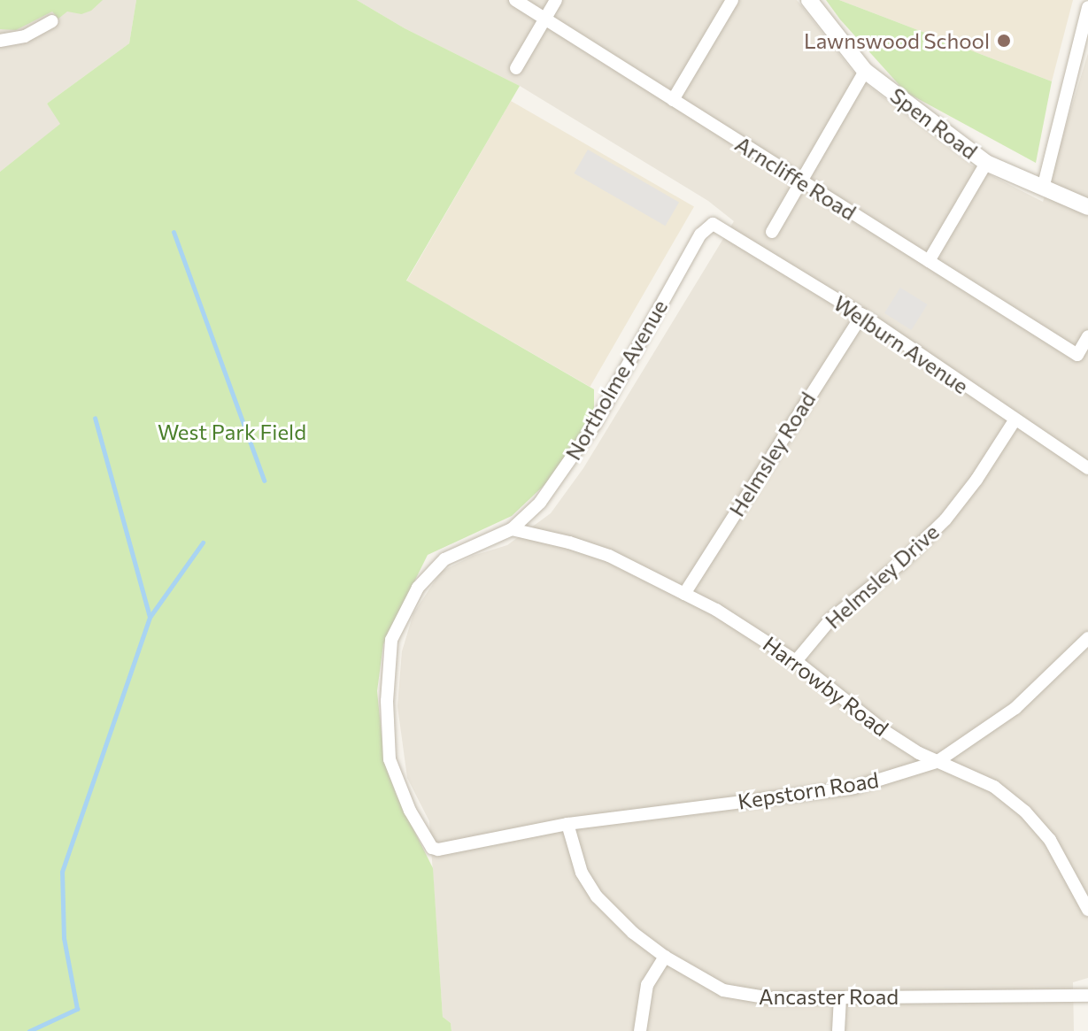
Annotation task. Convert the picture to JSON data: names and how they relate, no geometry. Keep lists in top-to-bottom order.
{
  "streets": {
    "street": [
      "Spen Road",
      "Arncliffe Road",
      "Welburn Avenue",
      "Northolme Avenue",
      "Helmsley Road",
      "Helmsley Drive",
      "Harrowby Road",
      "Kepstorn Road",
      "Ancaster Road"
    ]
  },
  "crossings": [
    ["Welburn Avenue", "Northolme Avenue"],
    ["Welburn Avenue", "Helmsley Road"],
    ["Welburn Avenue", "Helmsley Drive"],
    ["Northolme Avenue", "Harrowby Road"],
    ["Northolme Avenue", "Kepstorn Road"],
    ["Northolme Avenue", "Ancaster Road"],
    ["Helmsley Road", "Harrowby Road"],
    ["Helmsley Drive", "Harrowby Road"],
    ["Harrowby Road", "Kepstorn Road"],
    ["Kepstorn Road", "Ancaster Road"]
  ],
  "parks": ["West Park Field"],
  "places": ["Lawnswood School"]
}
